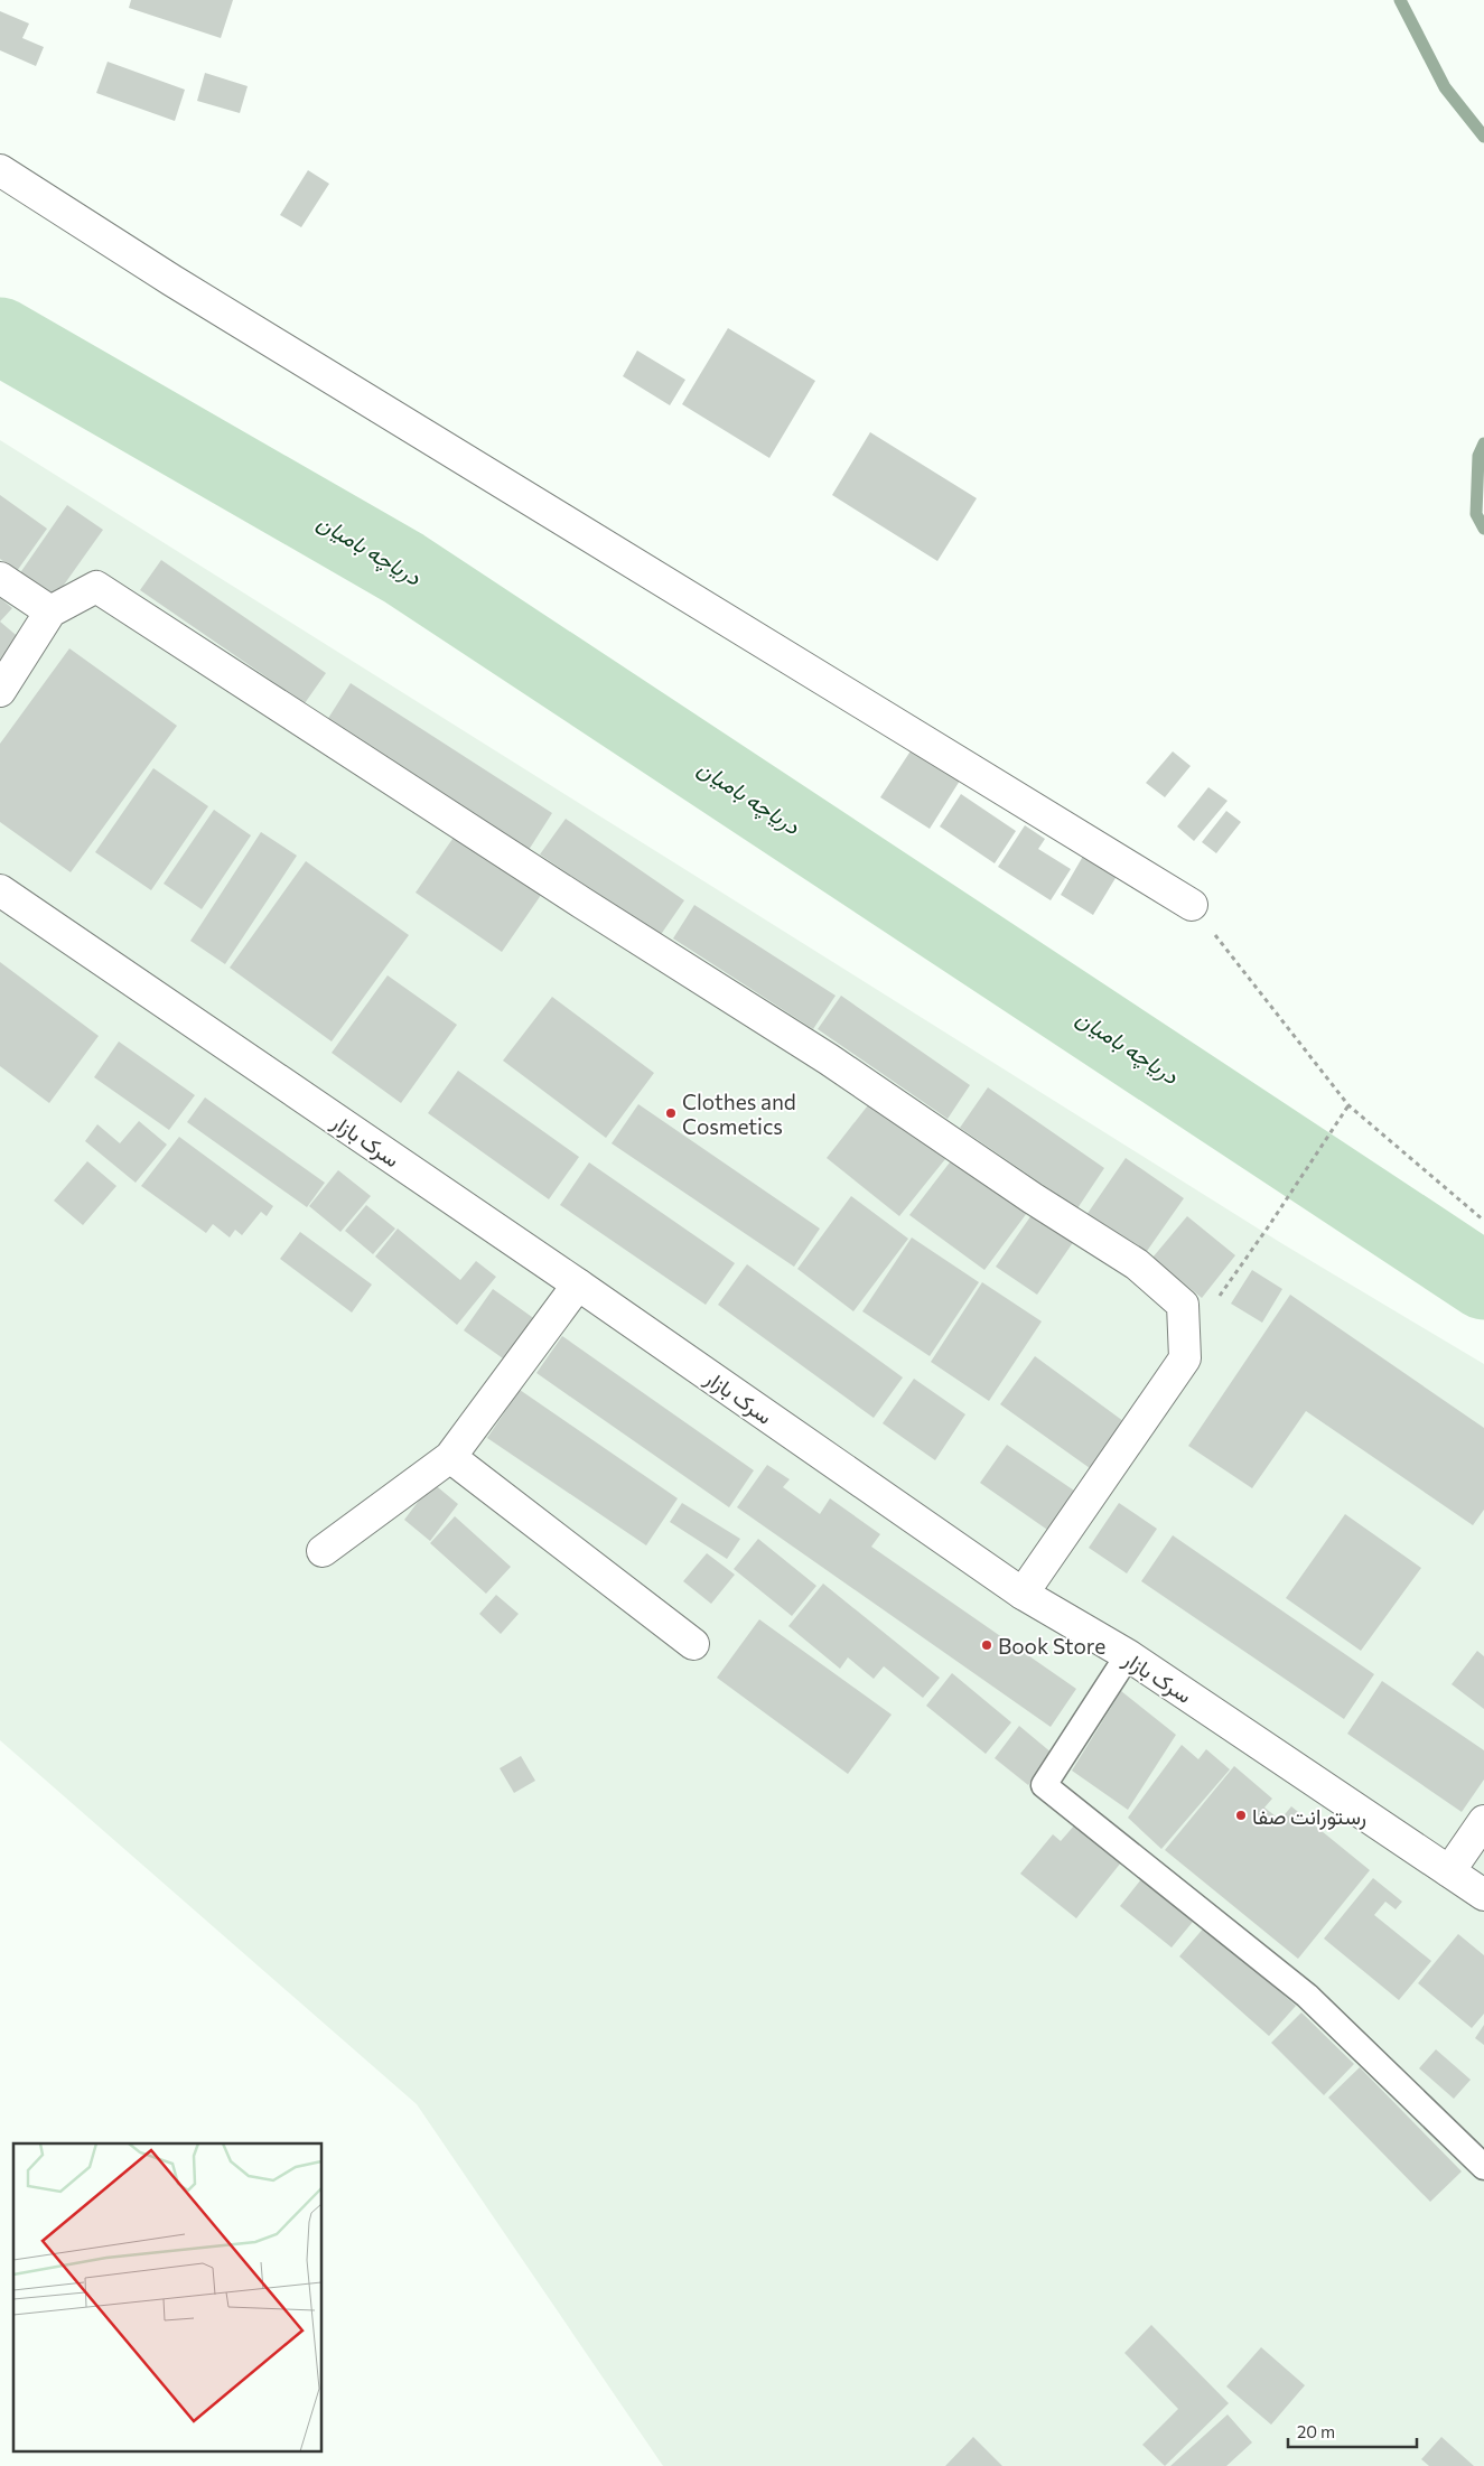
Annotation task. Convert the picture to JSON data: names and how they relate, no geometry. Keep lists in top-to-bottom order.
{
  "streets": {
    "street": ["سرک بازار"]
  },
  "water": ["دریاچه بامیان"],
  "places": ["Clothes and Cosmetics", "Book Store", "رستورانت صفا"],
  "scale_bar": "20 m"
}
